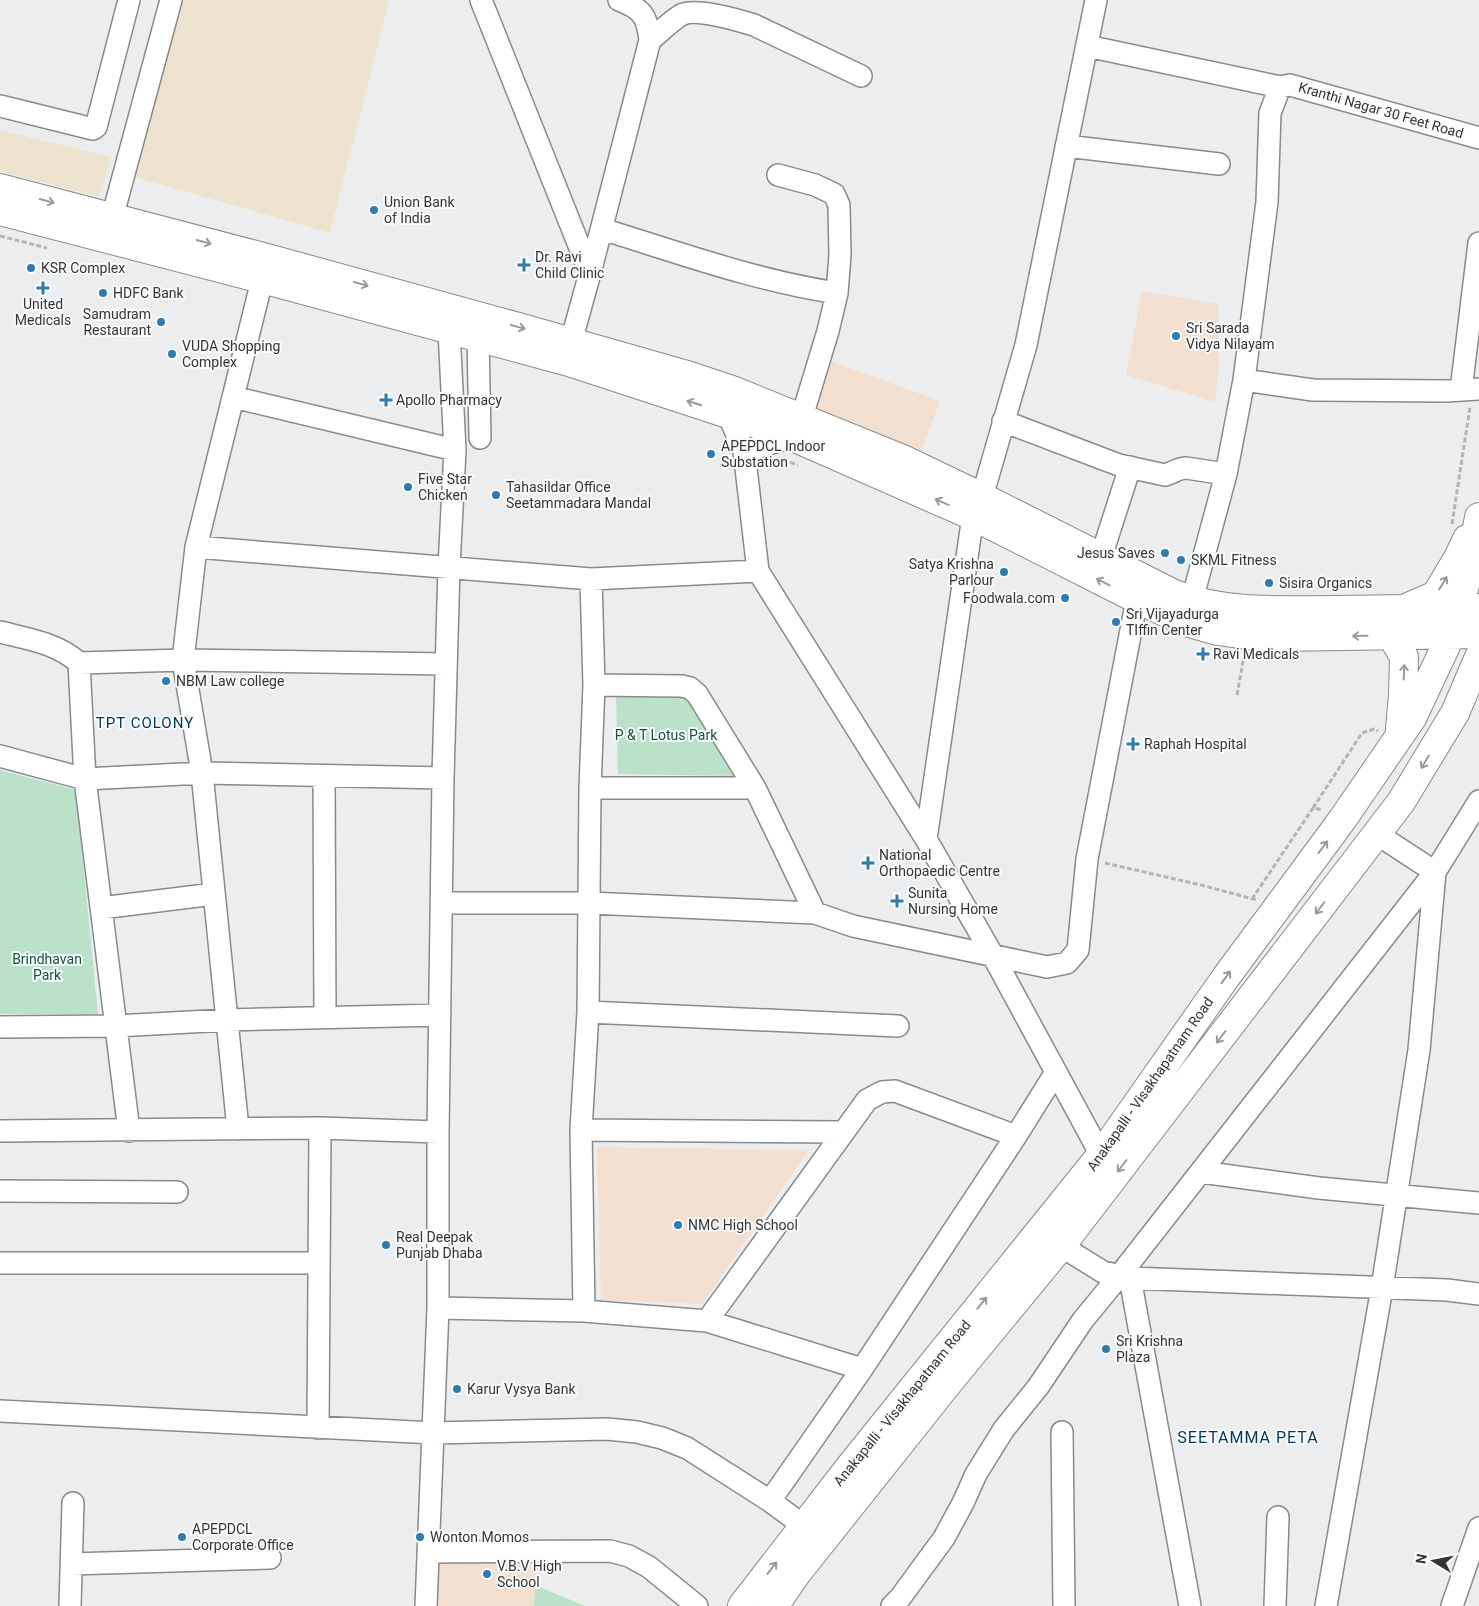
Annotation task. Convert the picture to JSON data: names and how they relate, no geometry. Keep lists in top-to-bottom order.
{
  "streets": {
    "main road": ["Anakapalli - Visakhapatnam Road"],
    "street": ["Kranthi Nagar 30 Feet Road"]
  },
  "districts": ["TPT COLONY", "SEETAMMA PETA"],
  "parks": ["P & T Lotus Park", "Brindhavan Park"],
  "places": {
    "other": [
      "Union Bank of India",
      "KSR Complex",
      "HDFC Bank",
      "Samudram Restaurant",
      "Sri Sarada Vidya Nilayam",
      "VUDA Shopping Complex",
      "APEPDCL Indoor Substation",
      "Five Star Chicken",
      "Tahasildar Office Seetammadara Mandal",
      "Jesus Saves",
      "SKML Fitness",
      "Satya Krishna Parlour",
      "Sisira Organics",
      "Foodwala.com",
      "Sri Vijayadurga TIffin Center",
      "NBM Law college",
      "NMC High School",
      "Real Deepak Punjab Dhaba",
      "Sri Krishna Plaza",
      "Karur Vysya Bank",
      "APEPDCL Corporate Office",
      "Wonton Momos",
      "V.B.V High School"
    ],
    "health": [
      "Dr. Ravi Child Clinic",
      "United Medicals",
      "Apollo Pharmacy",
      "Ravi Medicals",
      "Raphah Hospital",
      "National Orthopaedic Centre",
      "Sunita Nursing Home"
    ]
  },
  "north": "left"
}
